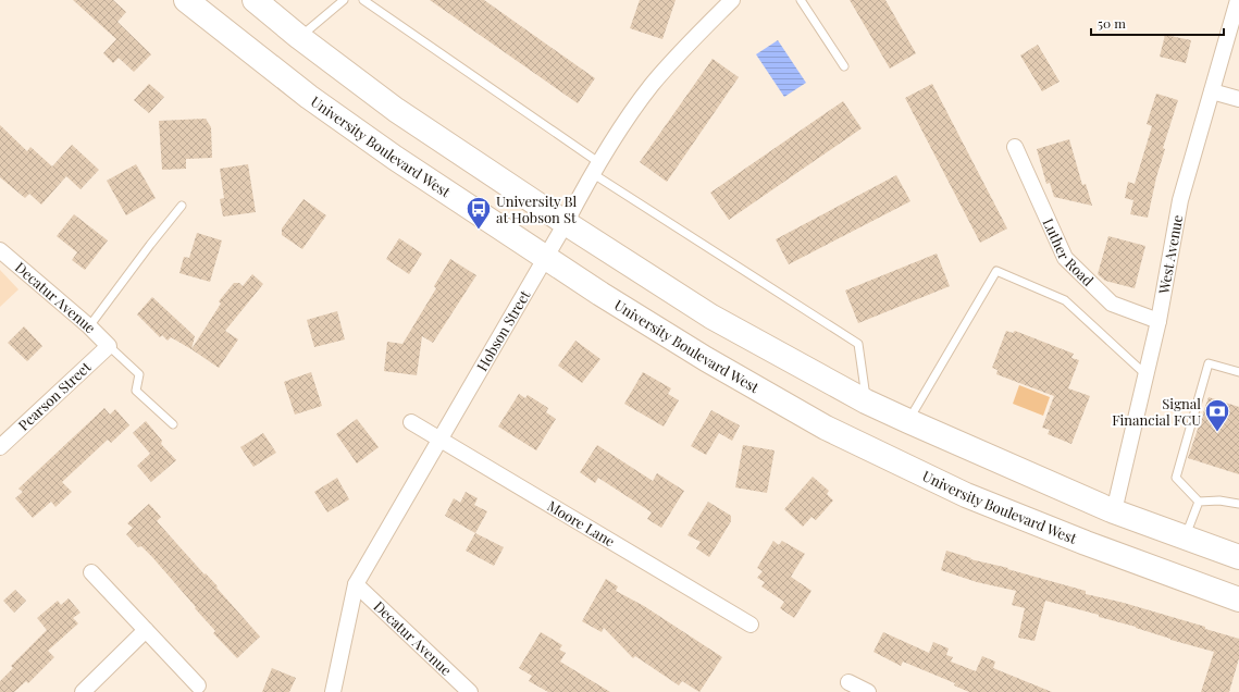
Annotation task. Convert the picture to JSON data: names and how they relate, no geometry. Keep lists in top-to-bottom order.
{
  "streets": {
    "main road": ["University Boulevard West"],
    "street": [
      "Luther Road",
      "West Avenue",
      "Decatur Avenue",
      "Hobson Street",
      "Pearson Street",
      "Moore Lane"
    ]
  },
  "crossings": [
    ["University Boulevard West", "Hobson Street"],
    ["Luther Road", "West Avenue"],
    ["Decatur Avenue", "Hobson Street"],
    ["Decatur Avenue", "Pearson Street"],
    ["Hobson Street", "Moore Lane"]
  ],
  "places": {
    "bus stop": ["University Bl at Hobson St"],
    "bank": ["Signal Financial FCU"]
  },
  "scale_bar": "50 m"
}
